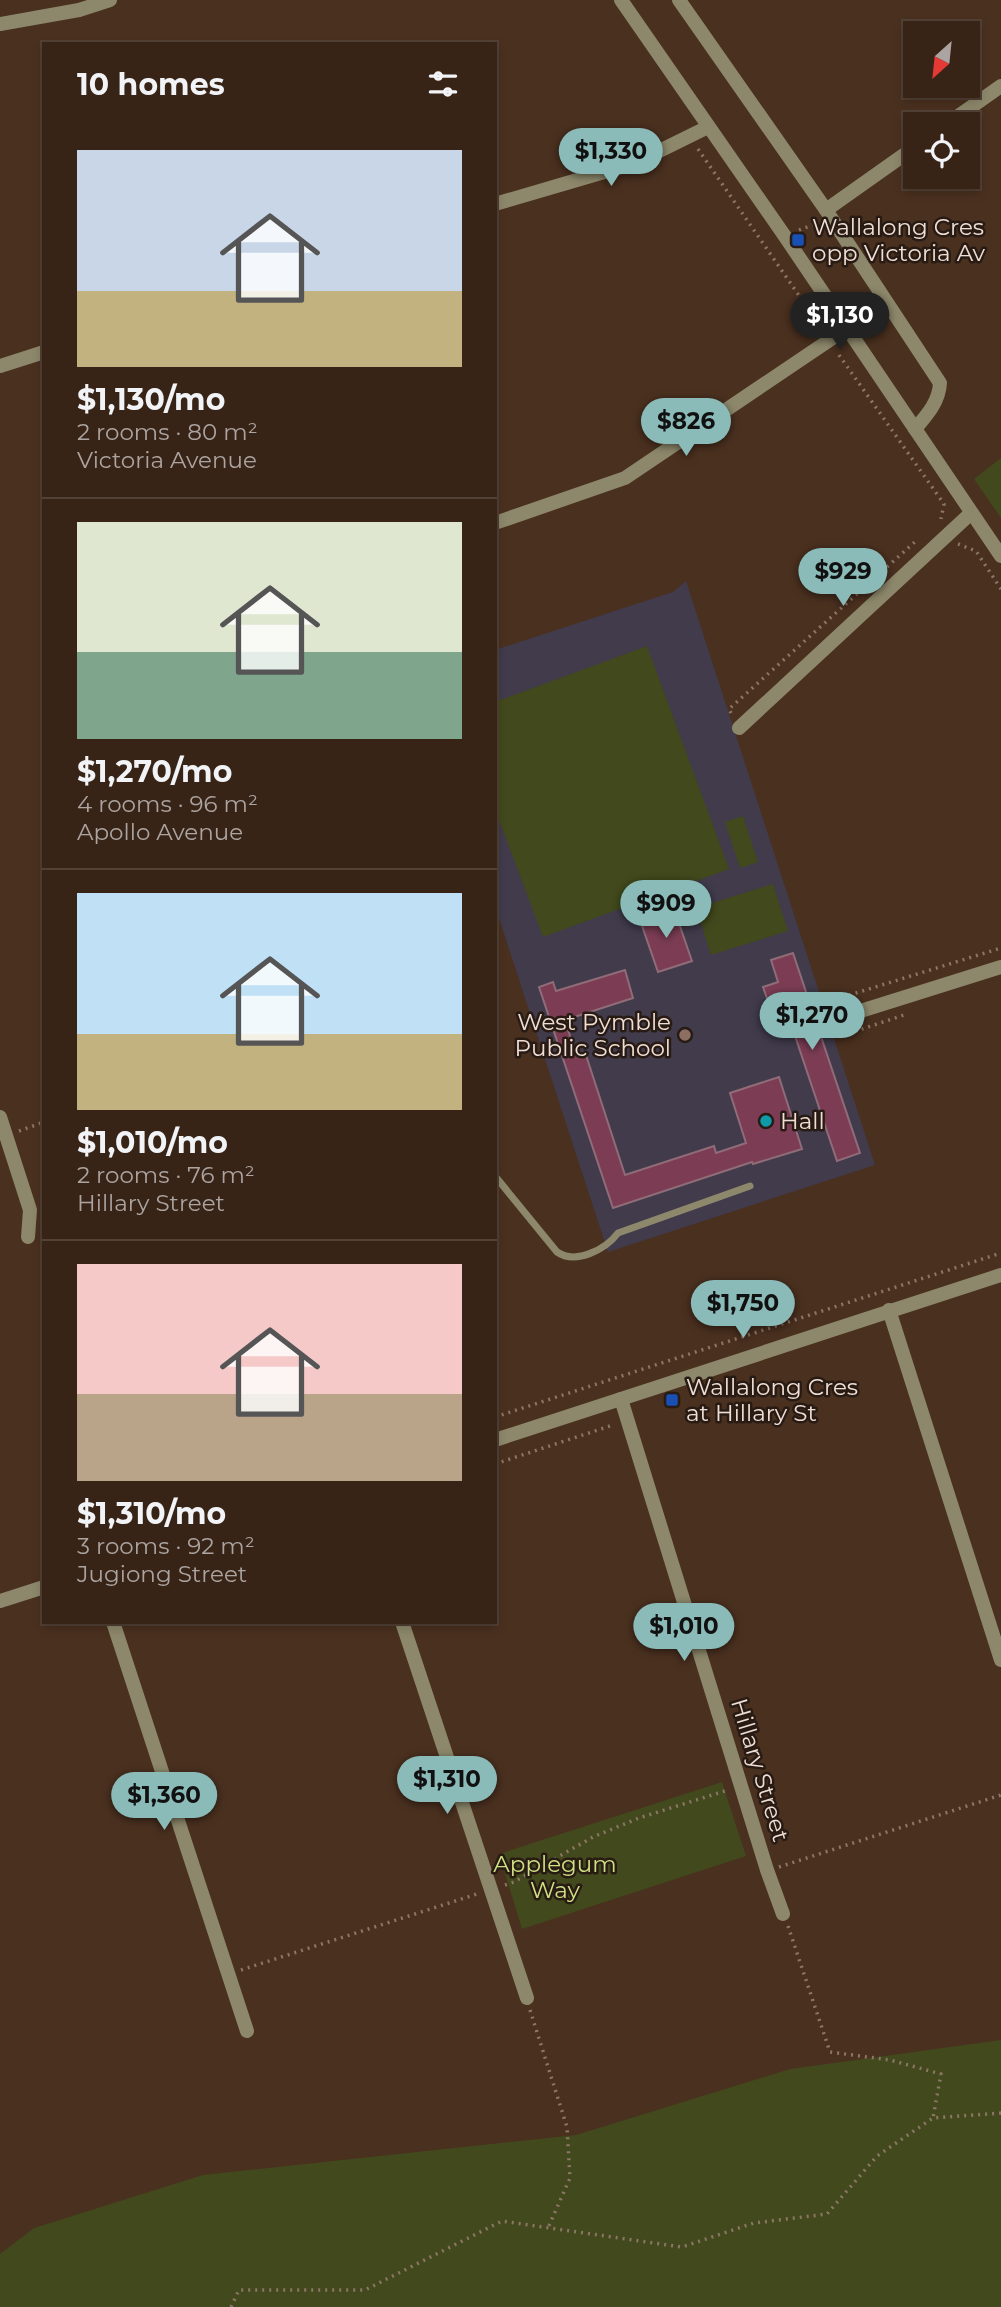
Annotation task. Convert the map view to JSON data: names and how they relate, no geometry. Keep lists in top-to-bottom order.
{
  "streets": {
    "street": ["Hillary Street"]
  },
  "parks": ["Applegum Way"],
  "places": {
    "transit": ["Wallalong Cres opp Victoria Av", "Wallalong Cres at Hillary St"],
    "other": ["West Pymble Public School", "Hall"]
  },
  "north": "bottom left",
  "page": {
    "heading": "10 homes",
    "list": [
      {
        "name": "$1,130/mo",
        "note": "2 rooms · 80 m² · Victoria Avenue"
      },
      {
        "name": "$1,270/mo",
        "note": "4 rooms · 96 m² · Apollo Avenue"
      },
      {
        "name": "$1,010/mo",
        "note": "2 rooms · 76 m² · Hillary Street"
      },
      {
        "name": "$1,310/mo",
        "note": "3 rooms · 92 m² · Jugiong Street"
      }
    ],
    "price": [
      "$1,330",
      "$1,130",
      "$826",
      "$929",
      "$909",
      "$1,270",
      "$1,750",
      "$1,010",
      "$1,310",
      "$1,360"
    ]
  }
}
